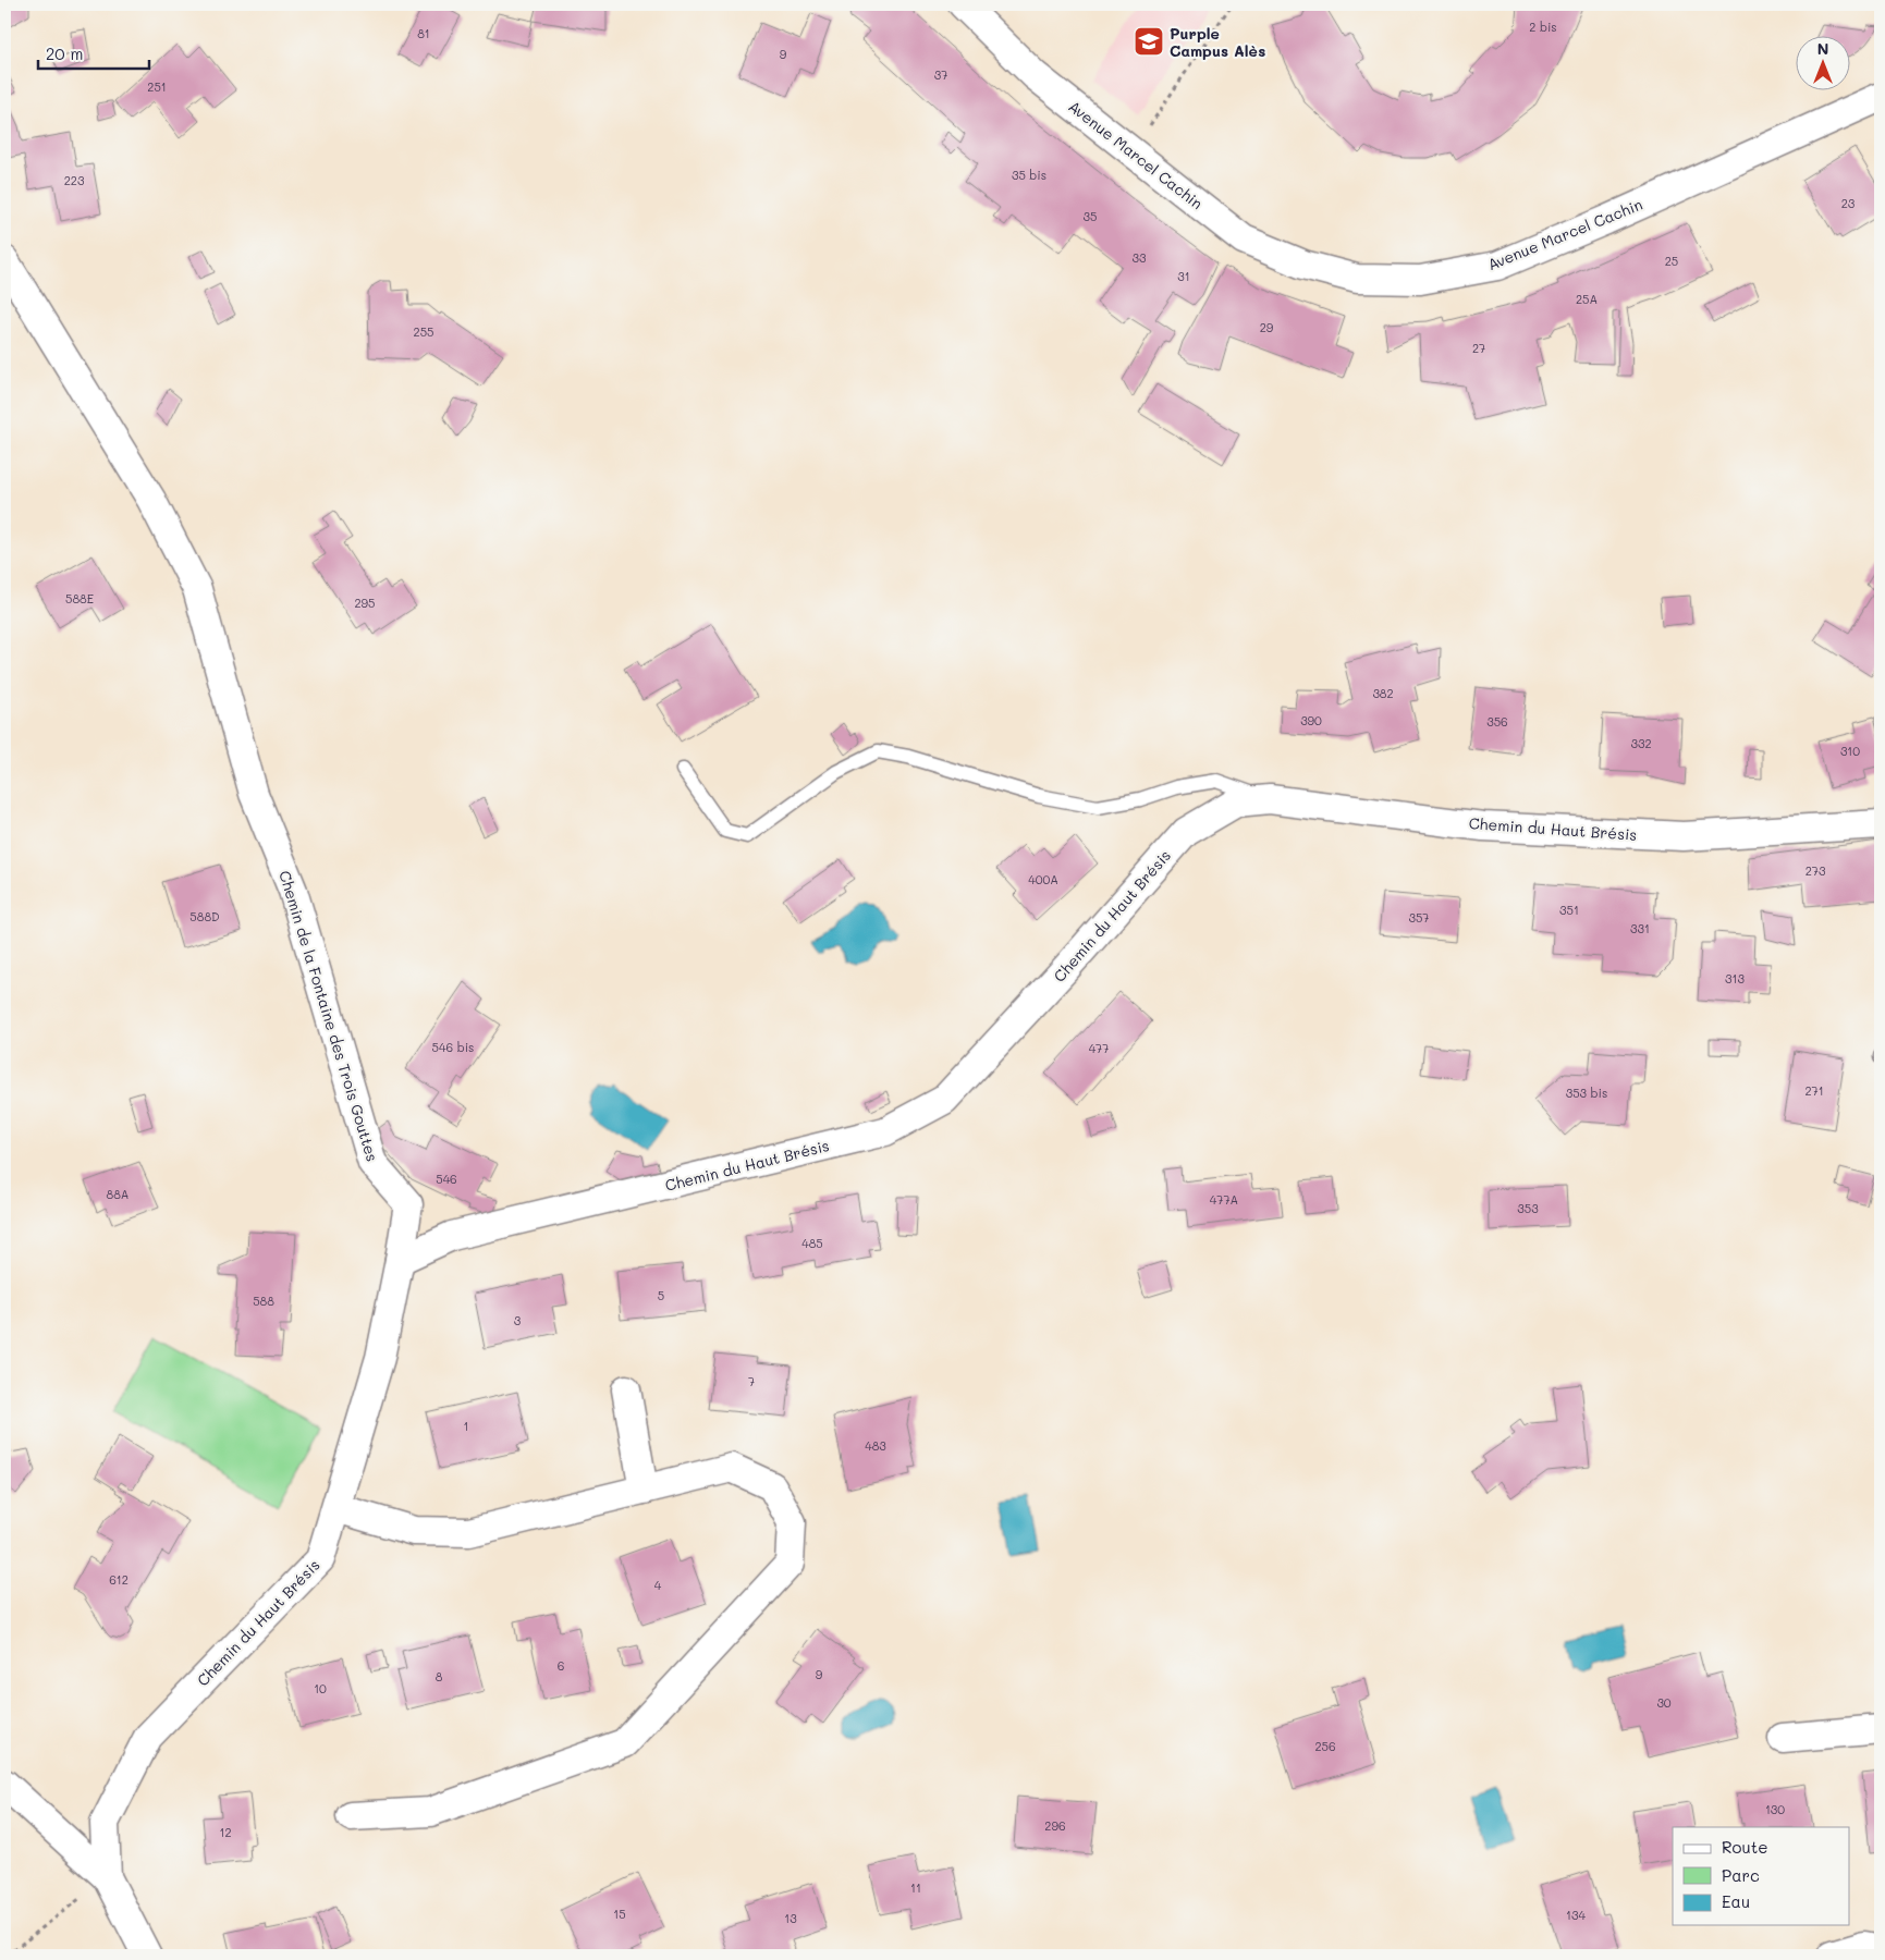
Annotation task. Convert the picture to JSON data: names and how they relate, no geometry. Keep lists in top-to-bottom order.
{
  "streets": {
    "street": ["Avenue Marcel Cachin", "Chemin du Haut Brésis", "Chemin de la Fontaine des Trois Gouttes"]
  },
  "crossings": [
    ["Chemin du Haut Brésis", "Chemin de la Fontaine des Trois Gouttes"]
  ],
  "places": {
    "school or university": ["Purple Campus Alès"]
  },
  "house_numbers": [
    "2 bis",
    "81",
    "9",
    "37",
    "251",
    "35 bis",
    "223",
    "23",
    "35",
    "33",
    "25",
    "31",
    "25A",
    "29",
    "255",
    "27",
    "588E",
    "295",
    "382",
    "390",
    "356",
    "332",
    "310",
    "273",
    "400A",
    "351",
    "588D",
    "357",
    "331",
    "313",
    "546 bis",
    "477",
    "271",
    "353 bis",
    "546",
    "88A",
    "477A",
    "353",
    "485",
    "5",
    "588",
    "3",
    "7",
    "1",
    "483",
    "612",
    "4",
    "6",
    "9",
    "8",
    "10",
    "30",
    "256",
    "130",
    "296",
    "12",
    "11",
    "15",
    "134",
    "13"
  ],
  "legend": ["Route", "Parc", "Eau"],
  "scale_bar": "20 m",
  "north": "top"
}
